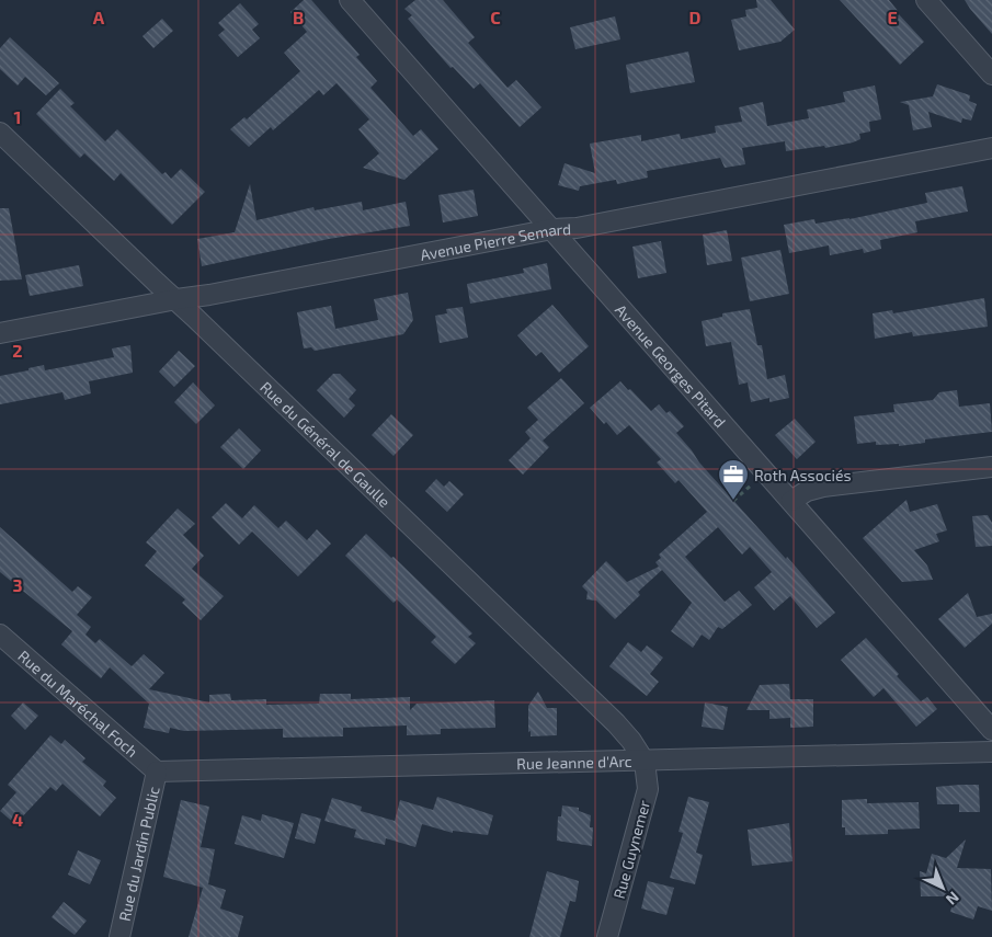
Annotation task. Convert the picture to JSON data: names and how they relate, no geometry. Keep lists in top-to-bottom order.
{
  "streets": {
    "street": [
      "Avenue Pierre Semard",
      "Avenue Georges Pitard",
      "Rue du Général de Gaulle",
      "Rue du Maréchal Foch",
      "Rue Jeanne d'Arc",
      "Rue Guynemer",
      "Rue du Jardin Public"
    ]
  },
  "crossings": [
    ["Avenue Pierre Semard", "Avenue Georges Pitard"],
    ["Avenue Pierre Semard", "Rue du Général de Gaulle"],
    ["Rue du Général de Gaulle", "Rue Jeanne d'Arc"],
    ["Rue du Général de Gaulle", "Rue Guynemer"],
    ["Rue du Maréchal Foch", "Rue Jeanne d'Arc"],
    ["Rue du Maréchal Foch", "Rue du Jardin Public"],
    ["Rue Jeanne d'Arc", "Rue Guynemer"],
    ["Rue Jeanne d'Arc", "Rue du Jardin Public"]
  ],
  "places": {
    "office": ["Roth Associés"]
  },
  "north": "bottom right",
  "grid": {
    "columns": [
      "A",
      "B",
      "C",
      "D",
      "E"
    ],
    "rows": [
      "1",
      "2",
      "3",
      "4"
    ]
  }
}
